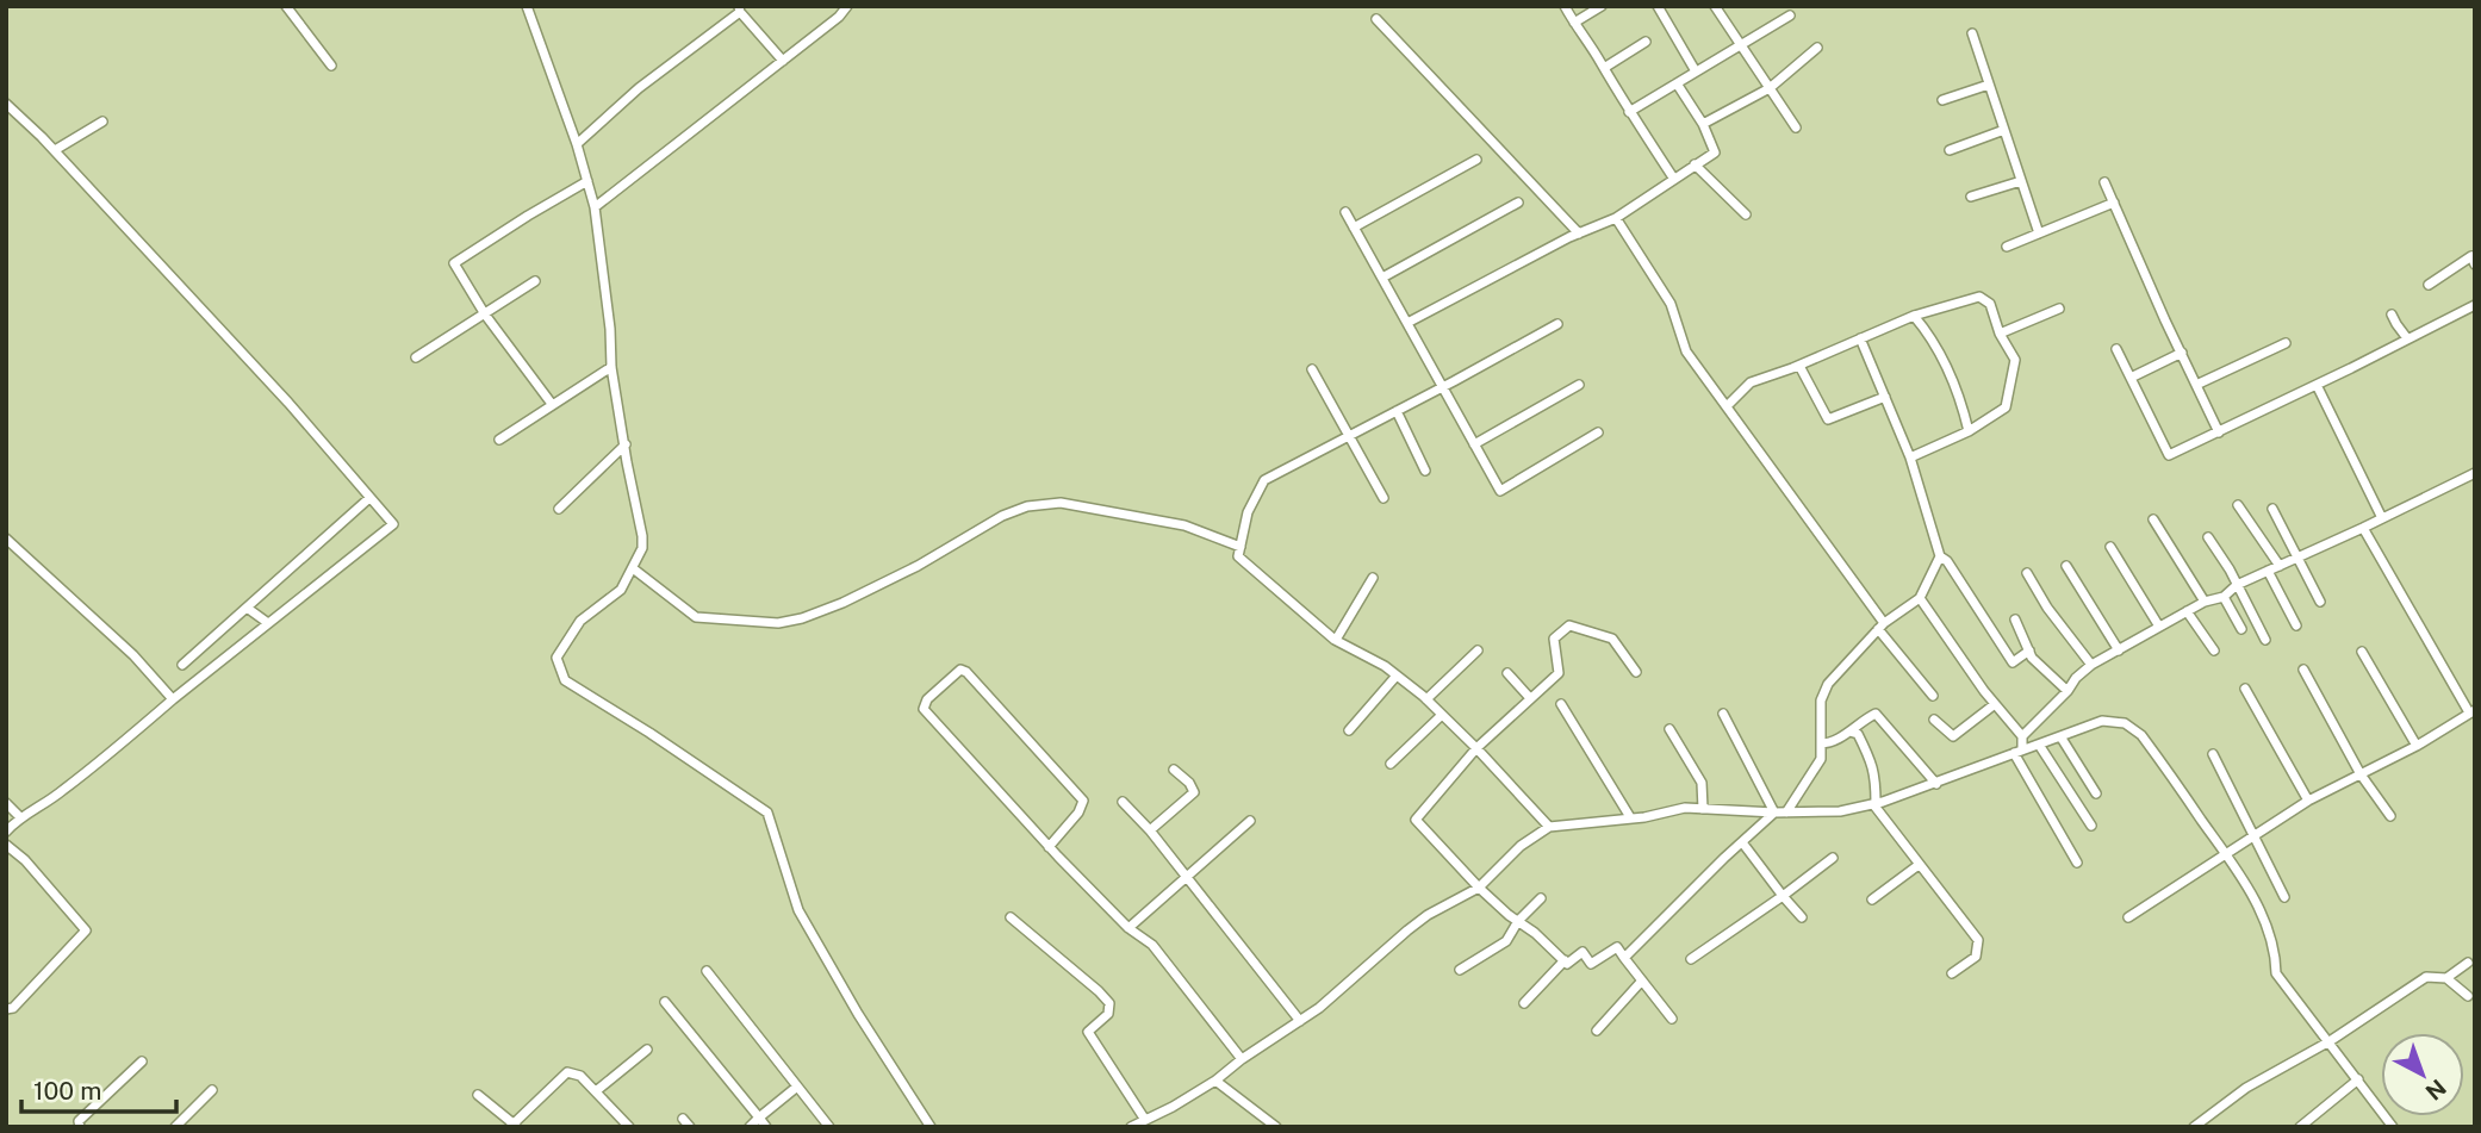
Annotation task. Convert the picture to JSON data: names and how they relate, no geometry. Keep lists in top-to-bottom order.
{
  "scale_bar": "100 m",
  "north": "bottom right"
}
